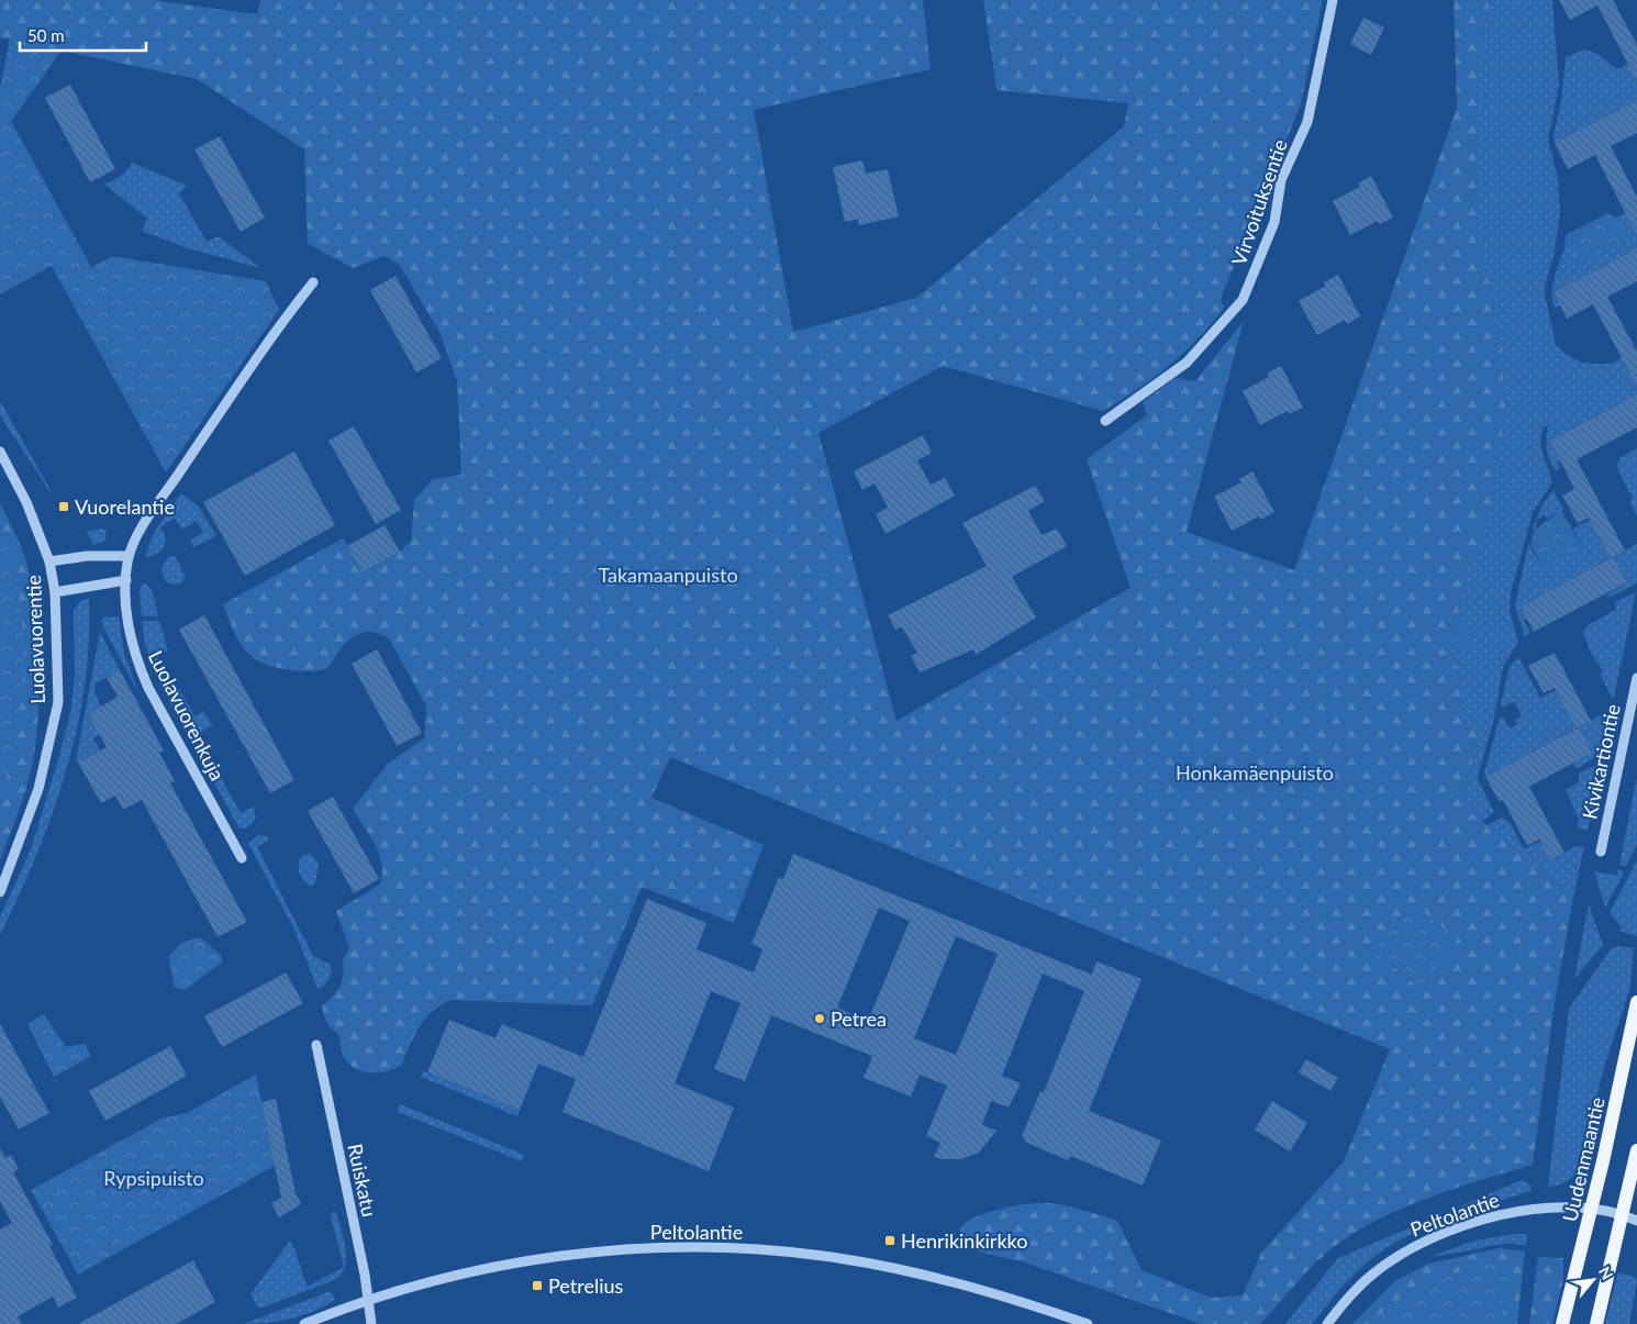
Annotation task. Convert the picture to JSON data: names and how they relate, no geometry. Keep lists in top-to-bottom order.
{
  "streets": {
    "main road": ["Uudenmaantie"],
    "street": [
      "Virvoituksentie",
      "Luolavuorentie",
      "Luolavuorenkuja",
      "Kivikartiontie",
      "Ruiskatu",
      "Peltolantie"
    ]
  },
  "crossings": [
    ["Uudenmaantie", "Peltolantie"],
    ["Ruiskatu", "Peltolantie"]
  ],
  "parks": ["Takamaanpuisto", "Honkamäenpuisto", "Rypsipuisto"],
  "places": {
    "transit": ["Vuorelantie", "Henrikinkirkko", "Petrelius"],
    "other": ["Petrea"]
  },
  "scale_bar": "50 m",
  "north": "top right"
}
